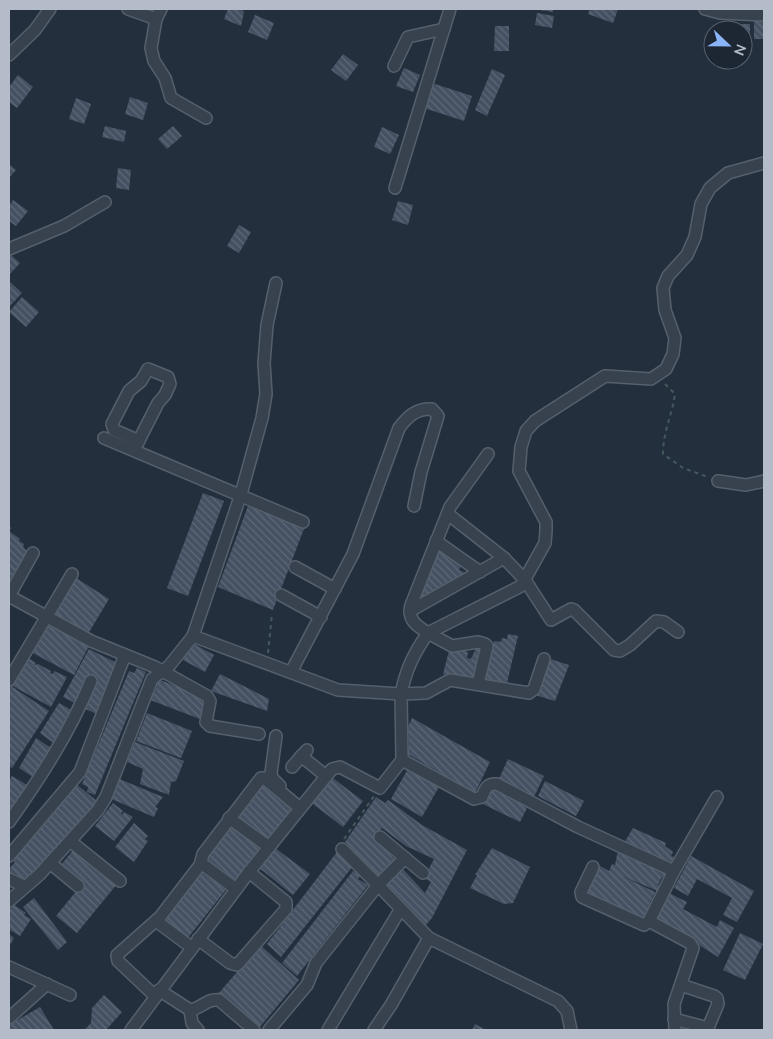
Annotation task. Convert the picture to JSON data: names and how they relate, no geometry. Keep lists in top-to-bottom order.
{
  "north": "right"
}
